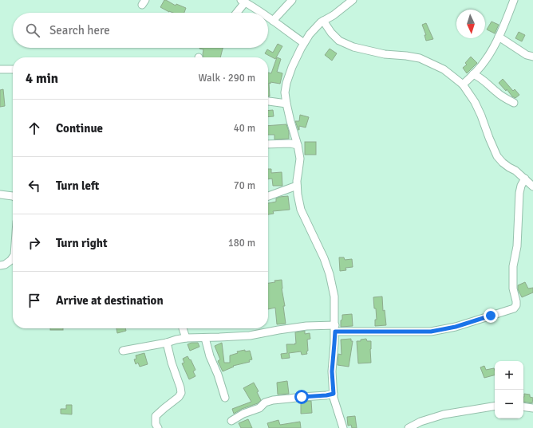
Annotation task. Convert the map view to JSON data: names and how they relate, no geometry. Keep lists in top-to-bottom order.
{
  "north": "bottom",
  "page": {
    "search": "Search here",
    "heading": ["4 min", "Walk · 290 m"],
    "list": [
      ["Continue", "40 m"],
      ["Turn left", "70 m"],
      ["Turn right", "180 m"],
      "Arrive at destination"
    ],
    "map_buttons": ["+", "−"]
  }
}
